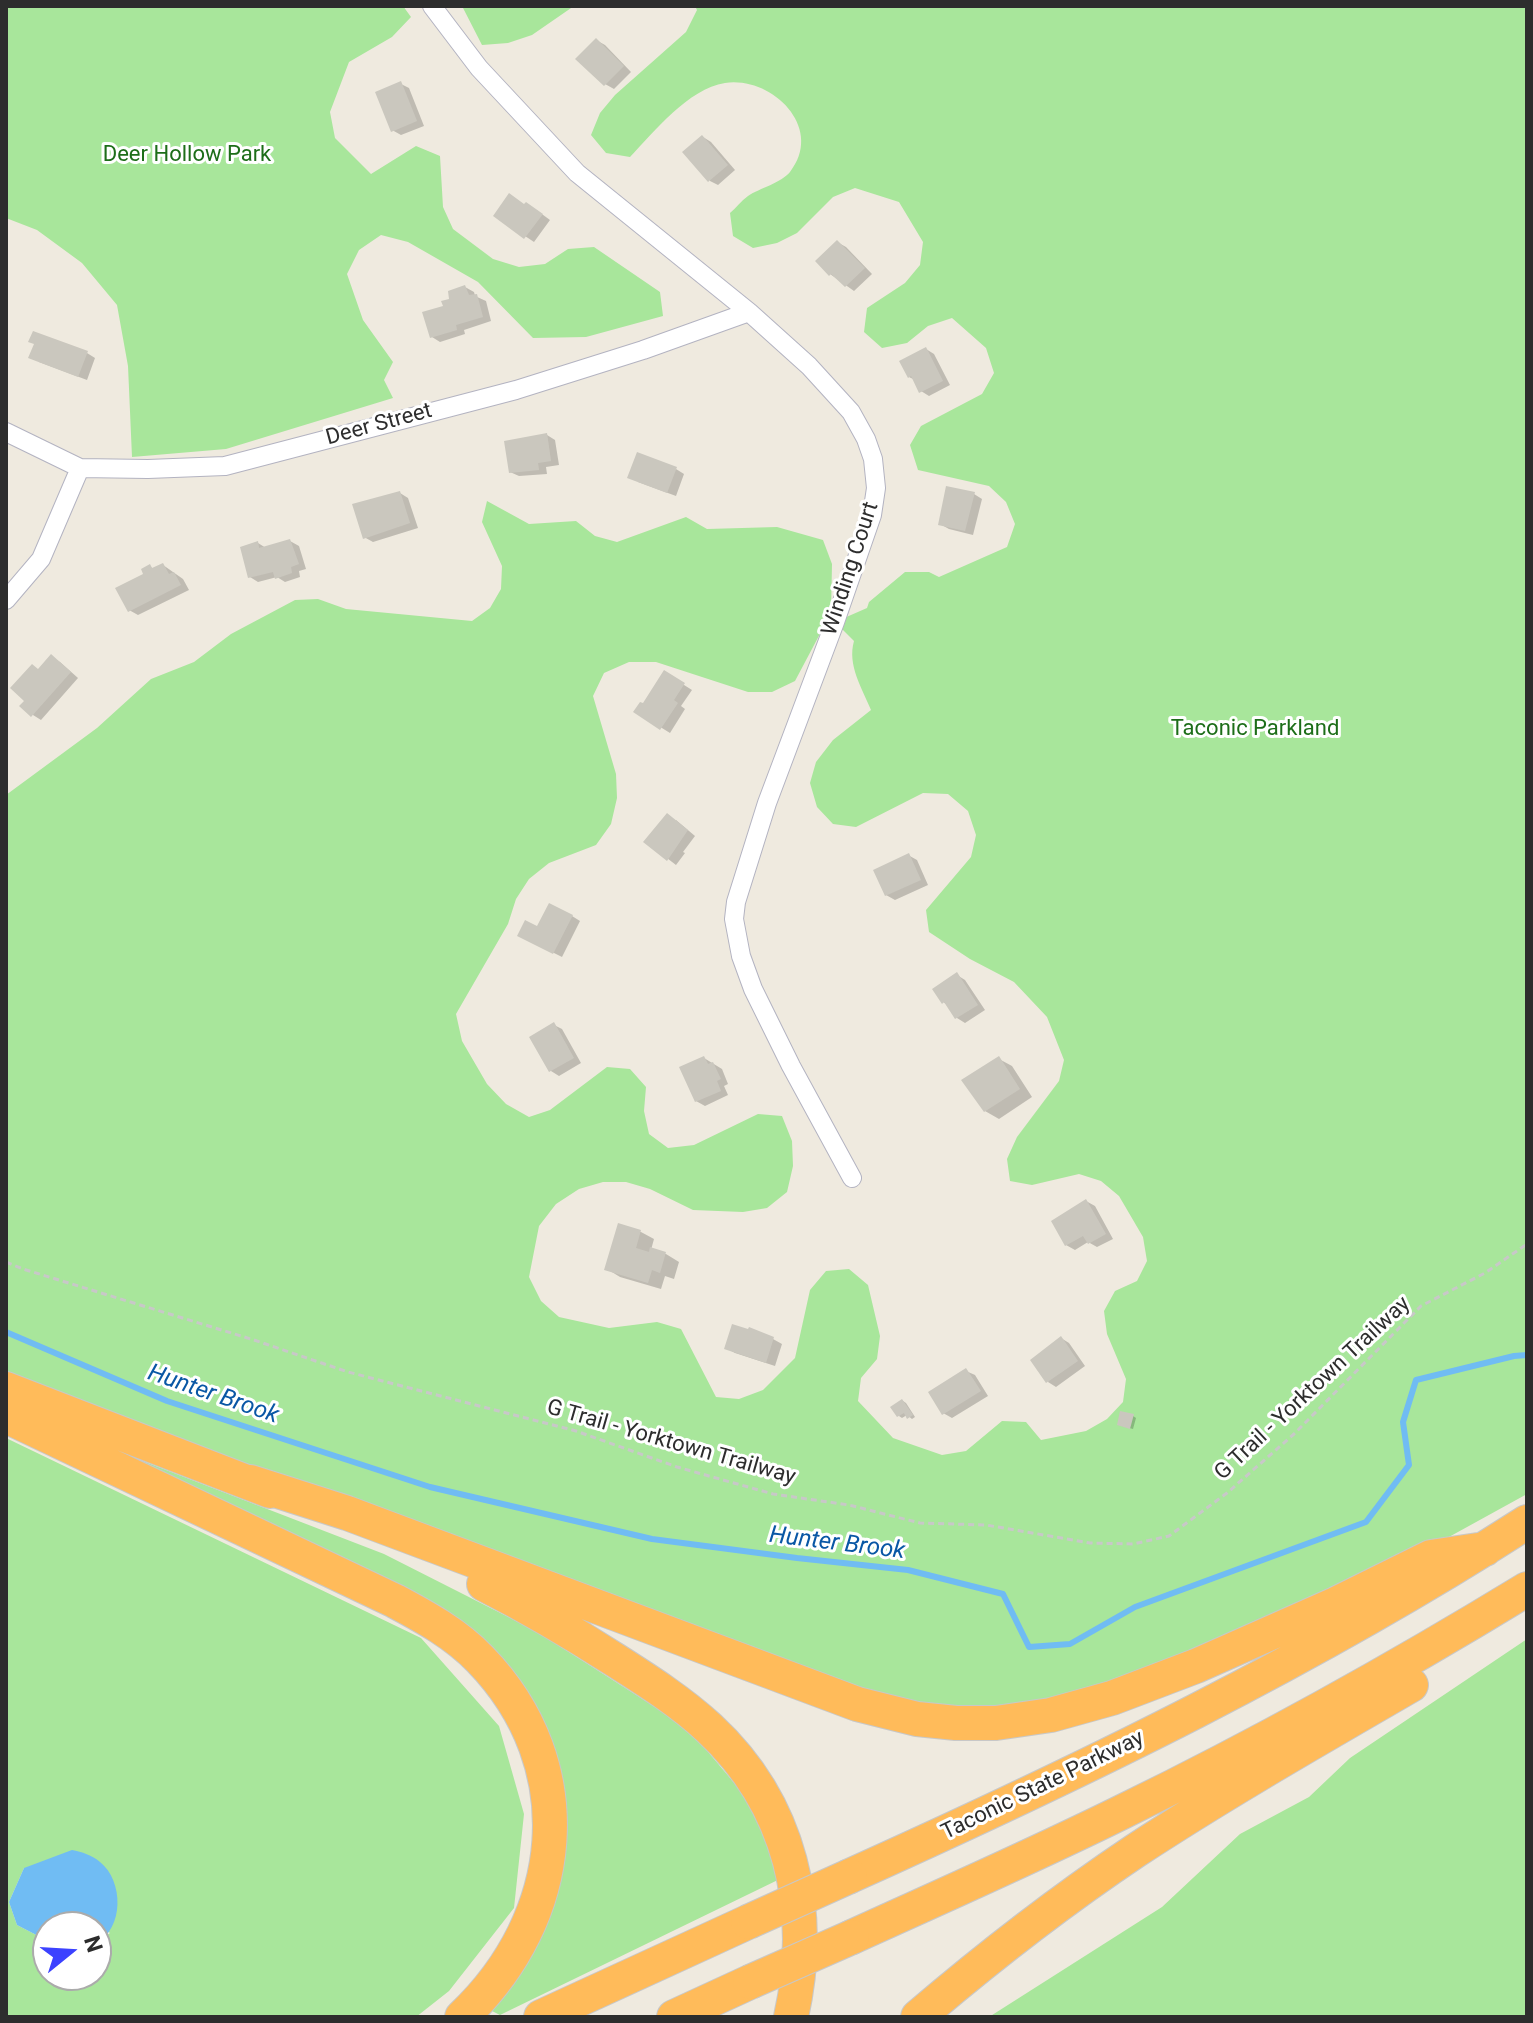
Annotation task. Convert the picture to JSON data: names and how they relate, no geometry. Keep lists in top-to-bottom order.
{
  "streets": {
    "highway": ["Taconic State Parkway"],
    "street": ["Deer Street", "Winding Court"],
    "path": ["G Trail - Yorktown Trailway"]
  },
  "crossings": [
    ["Deer Street", "Winding Court"]
  ],
  "water": ["Hunter Brook"],
  "parks": ["Deer Hollow Park", "Taconic Parkland"],
  "north": "right"
}
